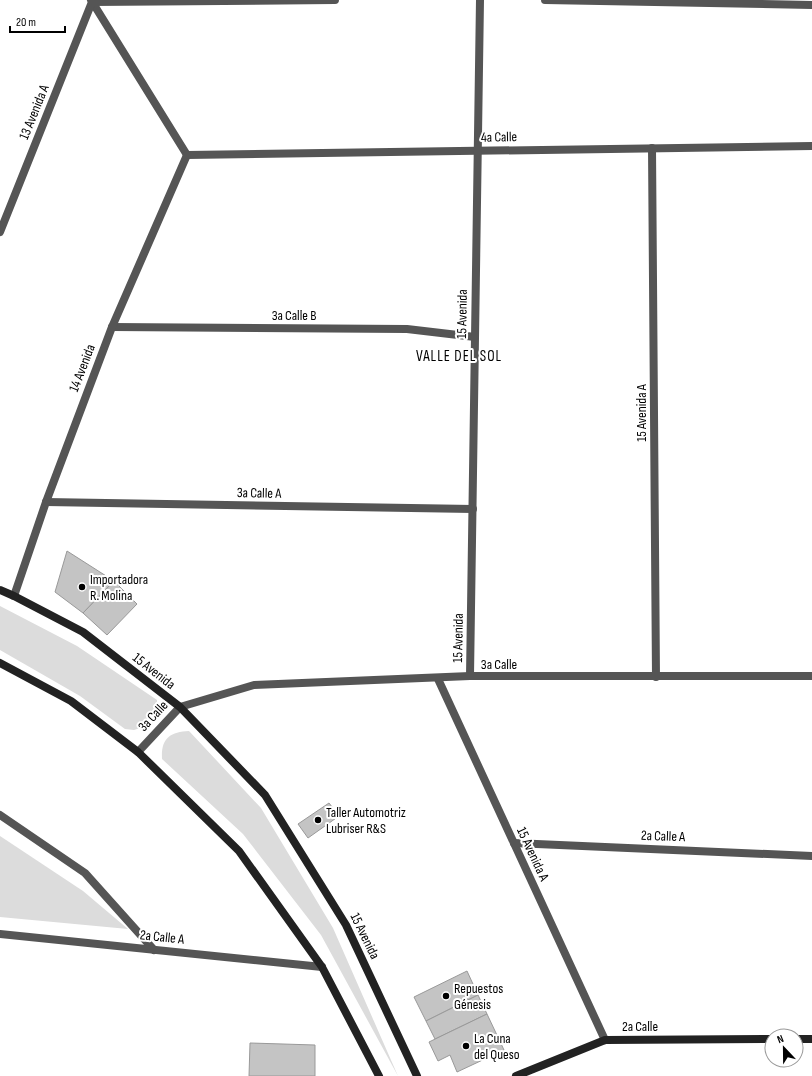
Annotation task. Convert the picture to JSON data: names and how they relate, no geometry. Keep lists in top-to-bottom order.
{
  "streets": {
    "main road": ["15 Avenida", "2a Calle"],
    "street": [
      "13 Avenida A",
      "4a Calle",
      "3a Calle B",
      "14 Avenida",
      "15 Avenida A",
      "3a Calle A",
      "3a Calle",
      "2a Calle A"
    ]
  },
  "crossings": [
    ["4a Calle", "15 Avenida"],
    ["4a Calle", "14 Avenida"],
    ["4a Calle", "15 Avenida A"],
    ["15 Avenida", "3a Calle B"],
    ["15 Avenida", "14 Avenida"],
    ["15 Avenida", "3a Calle A"],
    ["15 Avenida", "3a Calle"],
    ["3a Calle B", "14 Avenida"],
    ["14 Avenida", "3a Calle A"],
    ["15 Avenida A", "3a Calle"],
    ["15 Avenida A", "2a Calle A"],
    ["15 Avenida A", "2a Calle"]
  ],
  "districts": ["VALLE DEL SOL"],
  "places": [
    "Importadora R. Molina",
    "Taller Automotriz Lubriser R&S",
    "Repuestos Génesis",
    "La Cuna del Queso"
  ],
  "scale_bar": "20 m",
  "north": "top"
}
